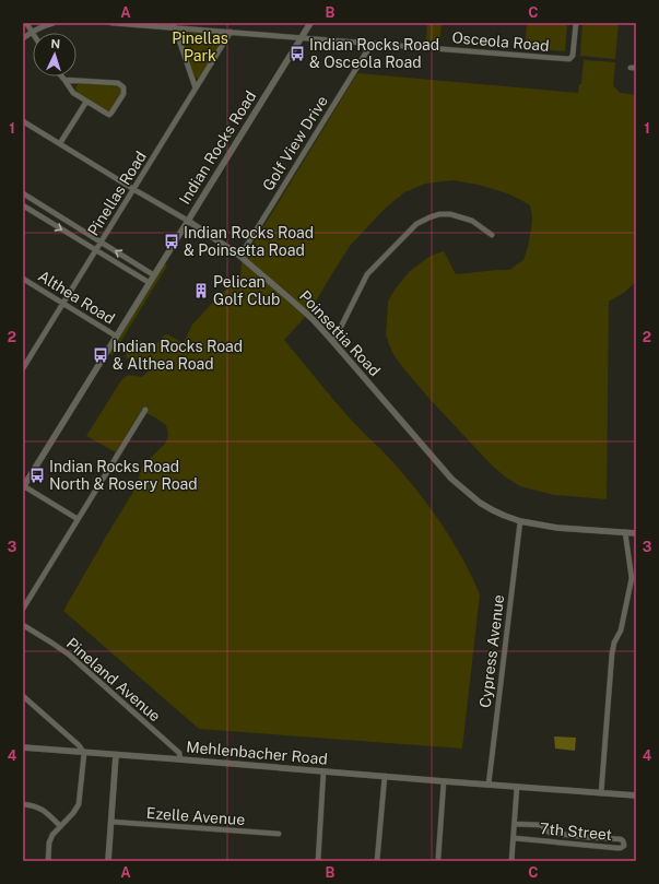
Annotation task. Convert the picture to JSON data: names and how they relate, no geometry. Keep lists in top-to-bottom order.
{
  "streets": {
    "street": [
      "Osceola Road",
      "Golf View Drive",
      "Indian Rocks Road",
      "Pinellas Road",
      "Althea Road",
      "Poinsettia Road",
      "Cypress Avenue",
      "Pineland Avenue",
      "Mehlenbacher Road",
      "Ezelle Avenue",
      "7th Street"
    ]
  },
  "crossings": [
    ["Osceola Road", "Golf View Drive"],
    ["Osceola Road", "Indian Rocks Road"],
    ["Osceola Road", "Pinellas Road"],
    ["Golf View Drive", "Poinsettia Road"],
    ["Indian Rocks Road", "Althea Road"],
    ["Indian Rocks Road", "Poinsettia Road"],
    ["Pinellas Road", "Althea Road"],
    ["Pinellas Road", "Poinsettia Road"],
    ["Poinsettia Road", "Cypress Avenue"],
    ["Cypress Avenue", "Mehlenbacher Road"],
    ["Pineland Avenue", "Mehlenbacher Road"]
  ],
  "parks": ["Pinellas Park"],
  "places": {
    "bus stop": [
      "Indian Rocks Road & Osceola Road",
      "Indian Rocks Road & Poinsetta Road",
      "Indian Rocks Road & Althea Road",
      "Indian Rocks Road North & Rosery Road"
    ],
    "building": ["Pelican Golf Club"]
  },
  "north": "top",
  "grid": {
    "columns": ["A", "B", "C"],
    "rows": [
      "1",
      "2",
      "3",
      "4"
    ]
  }
}
